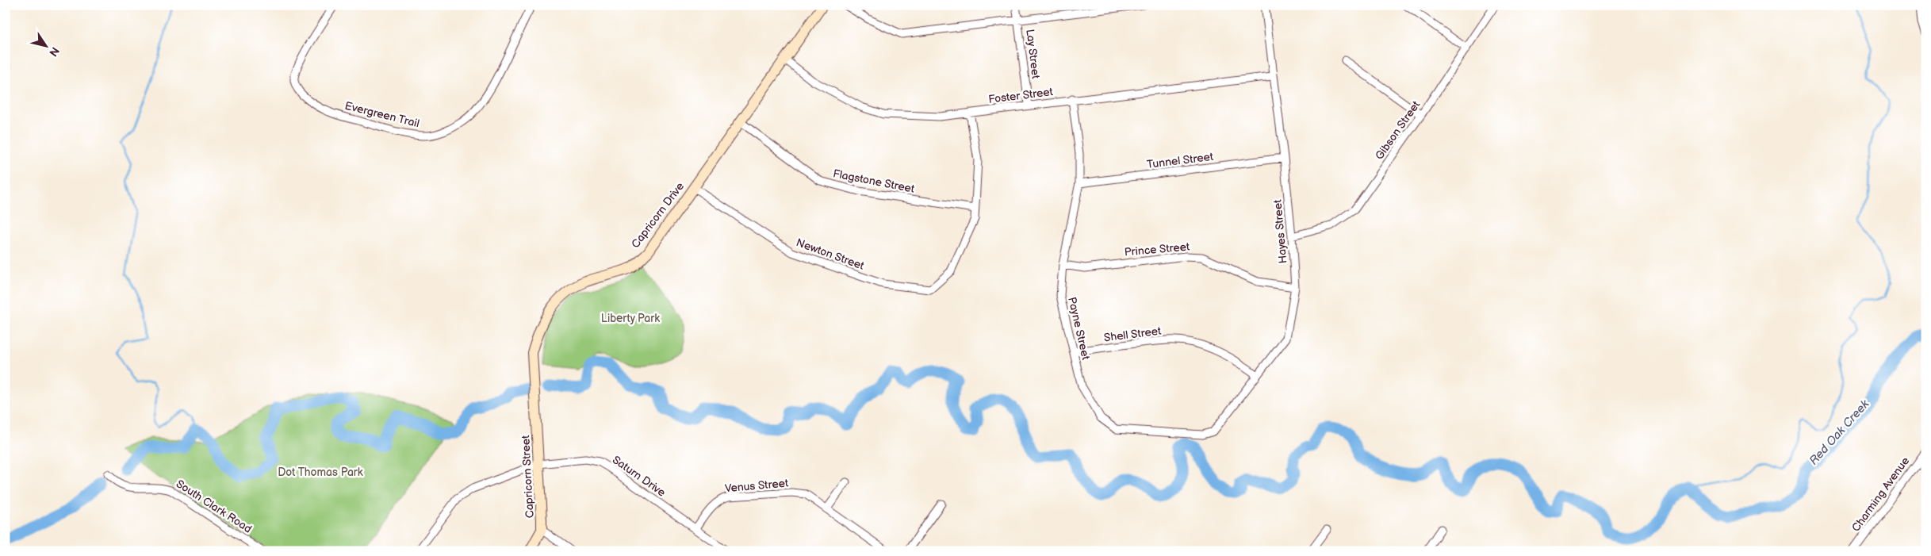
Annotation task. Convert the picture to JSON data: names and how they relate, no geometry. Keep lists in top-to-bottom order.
{
  "streets": {
    "street": [
      "Lay Street",
      "Foster Street",
      "Evergreen Trail",
      "Gibson Street",
      "Tunnel Street",
      "Flagstone Street",
      "Capricorn Drive",
      "Hayes Street",
      "Prince Street",
      "Newton Street",
      "Payne Street",
      "Shell Street",
      "Saturn Drive",
      "Capricorn Street",
      "Venus Street",
      "Charming Avenue",
      "South Clark Road"
    ]
  },
  "crossings": [
    ["Lay Street", "Foster Street"],
    ["Foster Street", "Capricorn Drive"],
    ["Foster Street", "Hayes Street"],
    ["Foster Street", "Payne Street"],
    ["Gibson Street", "Hayes Street"],
    ["Tunnel Street", "Hayes Street"],
    ["Tunnel Street", "Payne Street"],
    ["Flagstone Street", "Capricorn Drive"],
    ["Flagstone Street", "Newton Street"],
    ["Capricorn Drive", "Newton Street"],
    ["Capricorn Drive", "Capricorn Street"],
    ["Hayes Street", "Prince Street"],
    ["Hayes Street", "Payne Street"],
    ["Hayes Street", "Shell Street"],
    ["Prince Street", "Payne Street"],
    ["Payne Street", "Shell Street"],
    ["Saturn Drive", "Capricorn Street"],
    ["Saturn Drive", "Venus Street"]
  ],
  "water": ["Red Oak Creek"],
  "parks": ["Liberty Park", "Dot Thomas Park"],
  "north": "bottom right"
}
